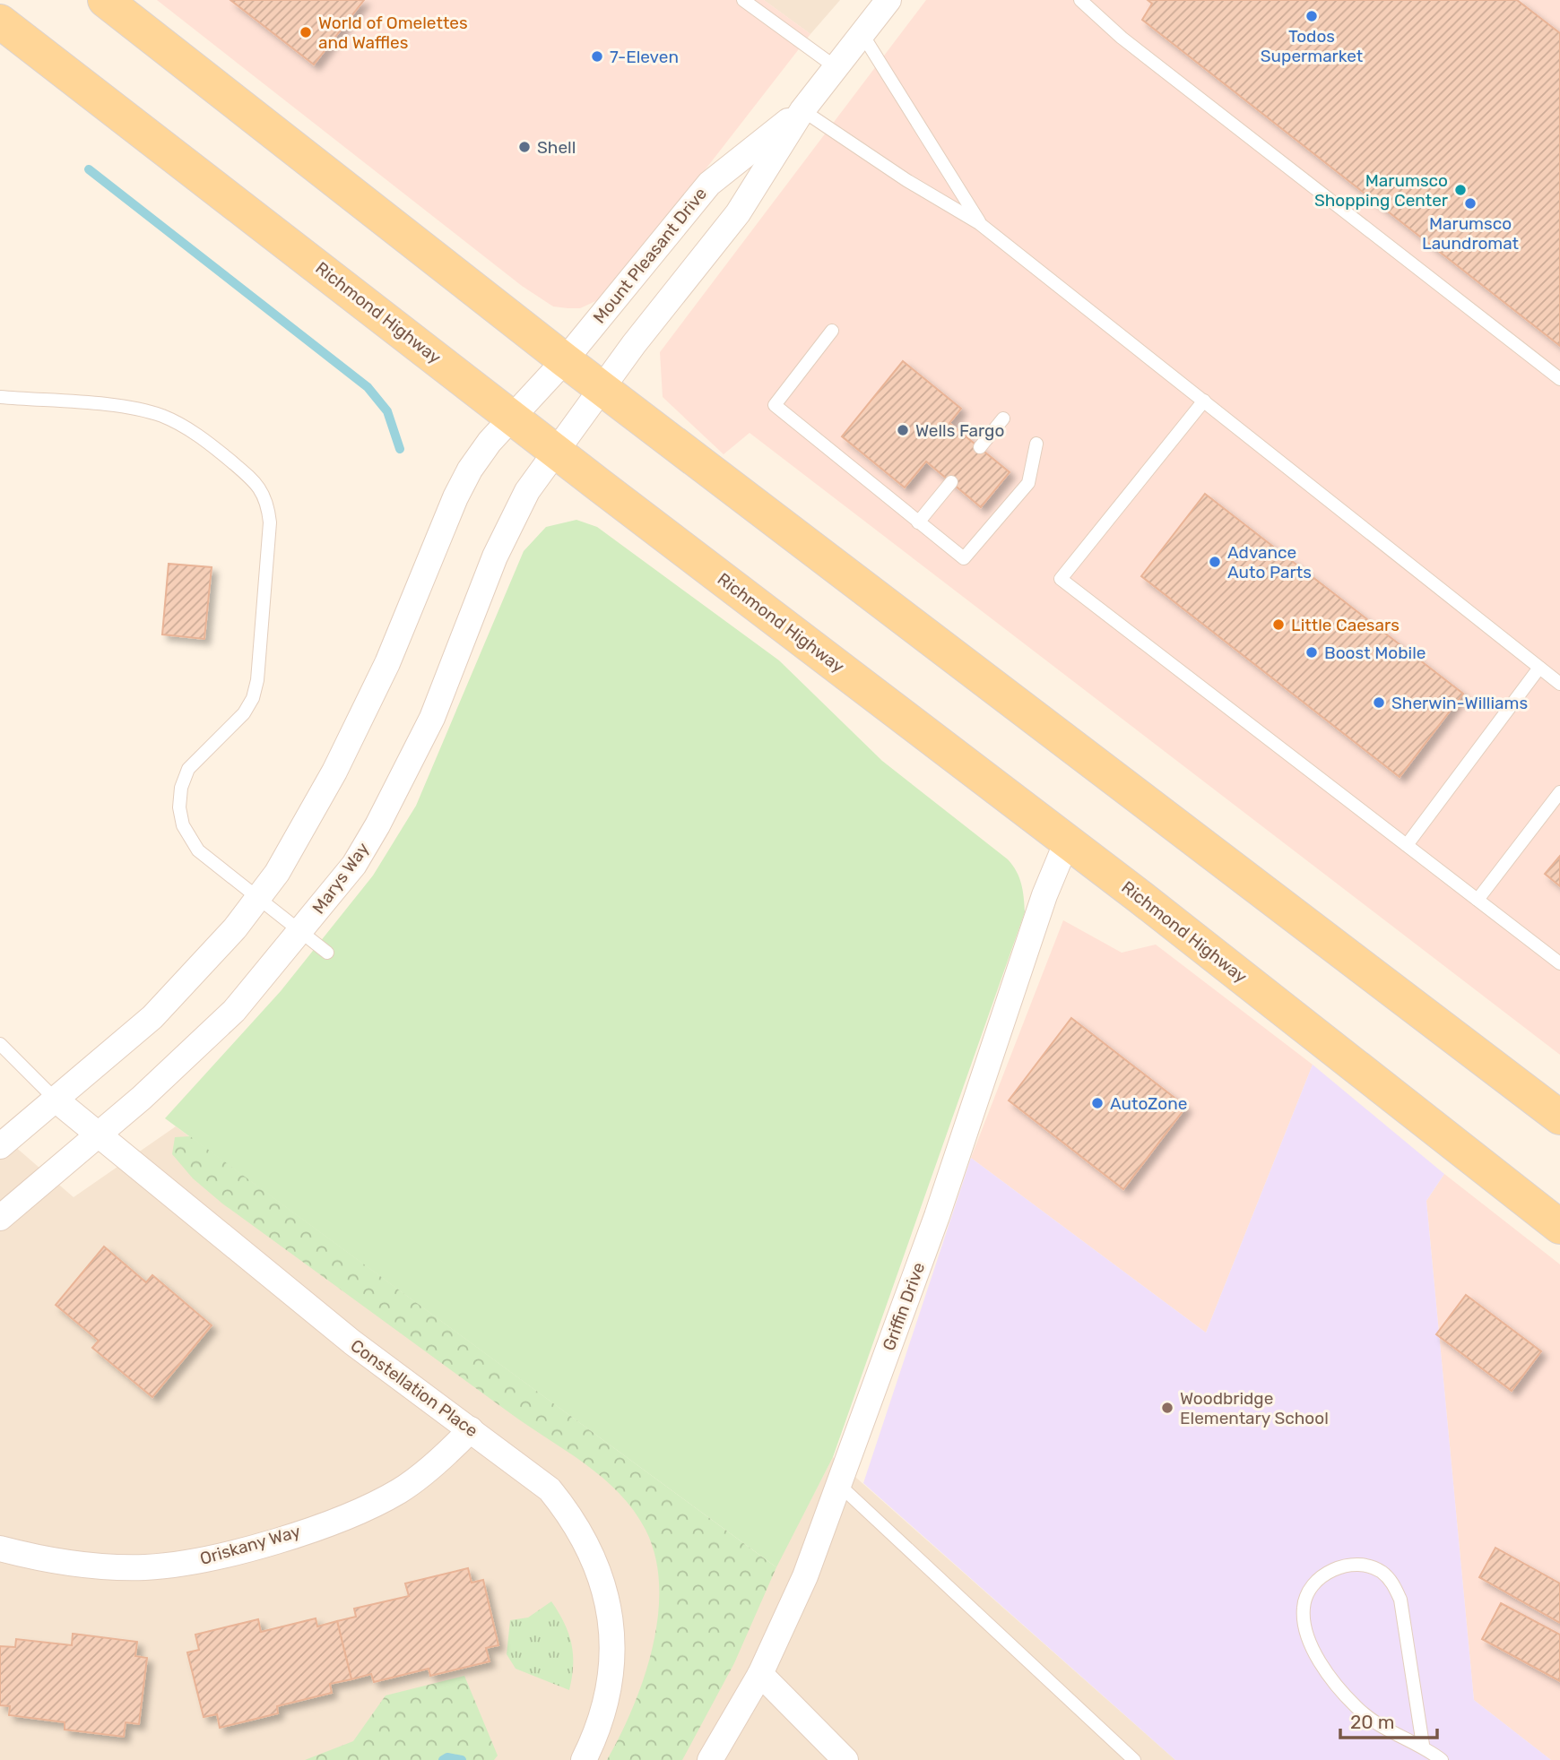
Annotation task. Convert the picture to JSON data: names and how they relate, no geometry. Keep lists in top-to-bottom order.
{
  "streets": {
    "main road": ["Richmond Highway"],
    "street": [
      "Mount Pleasant Drive",
      "Marys Way",
      "Griffin Drive",
      "Constellation Place",
      "Oriskany Way"
    ]
  },
  "crossings": [
    ["Mount Pleasant Drive", "Richmond Highway"],
    ["Mount Pleasant Drive", "Marys Way"],
    ["Richmond Highway", "Marys Way"],
    ["Richmond Highway", "Griffin Drive"],
    ["Marys Way", "Constellation Place"],
    ["Constellation Place", "Oriskany Way"]
  ],
  "places": [
    "Todos Supermarket",
    "World of Omelettes and Waffles",
    "7-Eleven",
    "Shell",
    "Marumsco Shopping Center",
    "Marumsco Laundromat",
    "Wells Fargo",
    "Advance Auto Parts",
    "Little Caesars",
    "Boost Mobile",
    "Sherwin-Williams",
    "AutoZone",
    "Woodbridge Elementary School"
  ],
  "scale_bar": "20 m"
}
